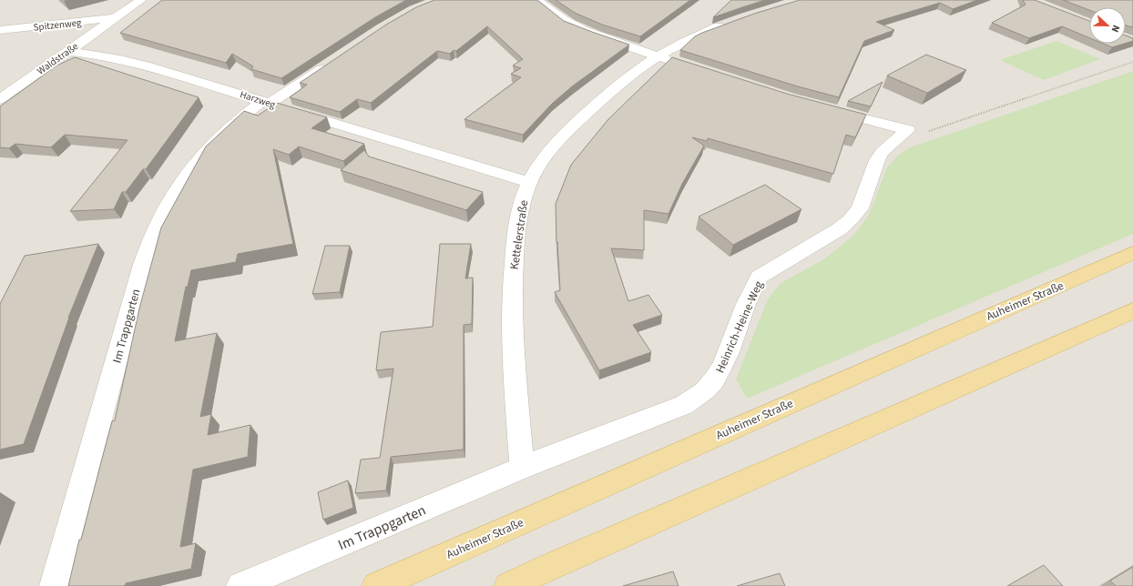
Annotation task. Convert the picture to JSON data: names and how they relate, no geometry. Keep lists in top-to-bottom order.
{
  "streets": {
    "main road": ["Auheimer Straße"],
    "street": [
      "Spitzenweg",
      "Waldstraße",
      "Harzweg",
      "Kettelerstraße",
      "Im Trappgarten",
      "Heinrich-Heine-Weg"
    ]
  },
  "crossings": [
    ["Spitzenweg", "Waldstraße"],
    ["Waldstraße", "Harzweg"],
    ["Harzweg", "Kettelerstraße"],
    ["Harzweg", "Im Trappgarten"],
    ["Kettelerstraße", "Im Trappgarten"],
    ["Kettelerstraße", "Heinrich-Heine-Weg"],
    ["Im Trappgarten", "Heinrich-Heine-Weg"]
  ],
  "north": "right"
}
